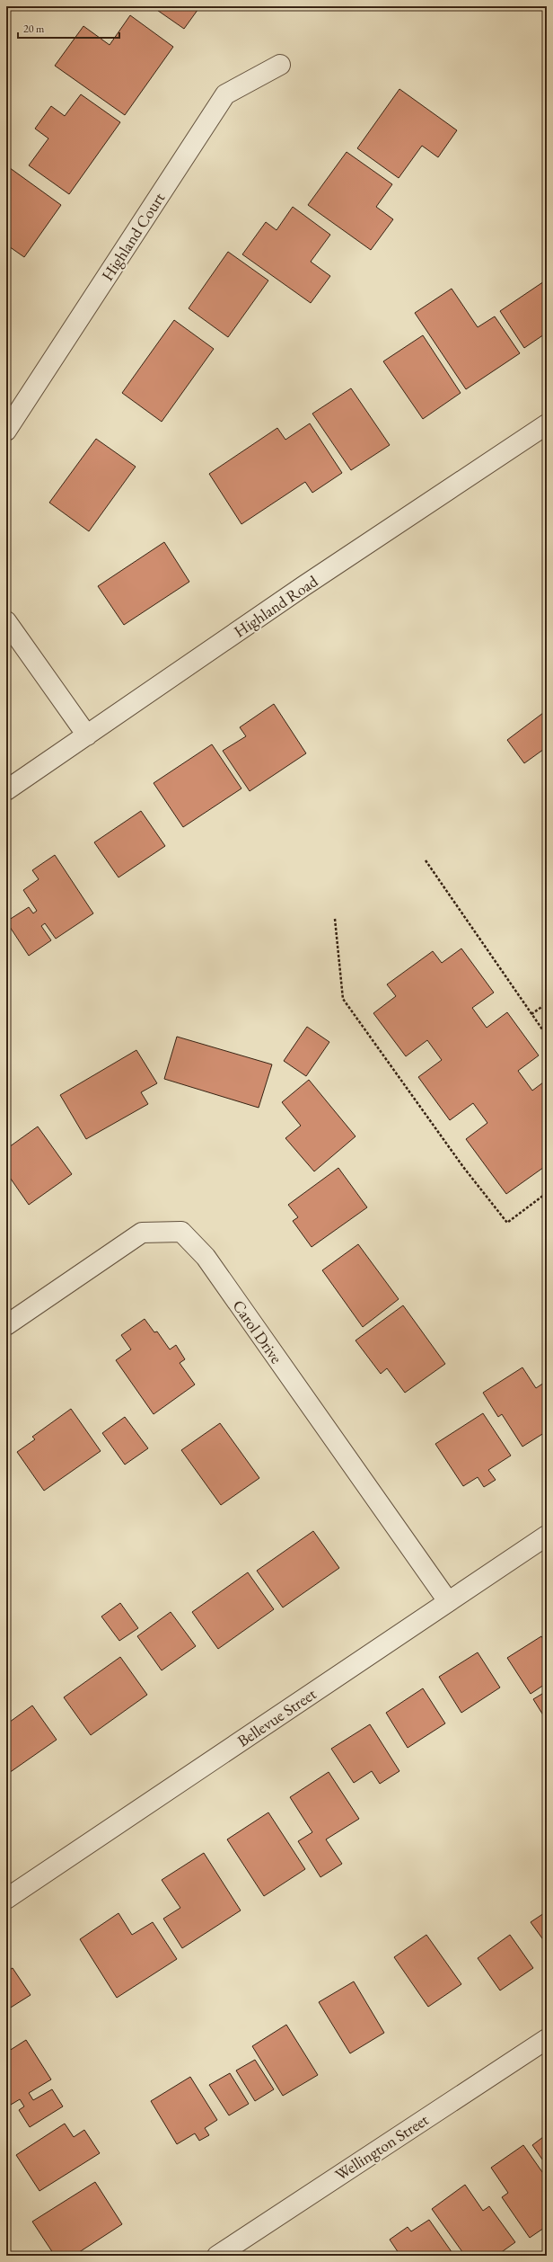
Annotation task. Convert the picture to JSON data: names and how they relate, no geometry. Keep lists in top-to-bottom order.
{
  "streets": {
    "street": [
      "Highland Court",
      "Highland Road",
      "Carol Drive",
      "Bellevue Street",
      "Wellington Street"
    ]
  },
  "crossings": [
    ["Carol Drive", "Bellevue Street"]
  ],
  "scale_bar": "20 m"
}
